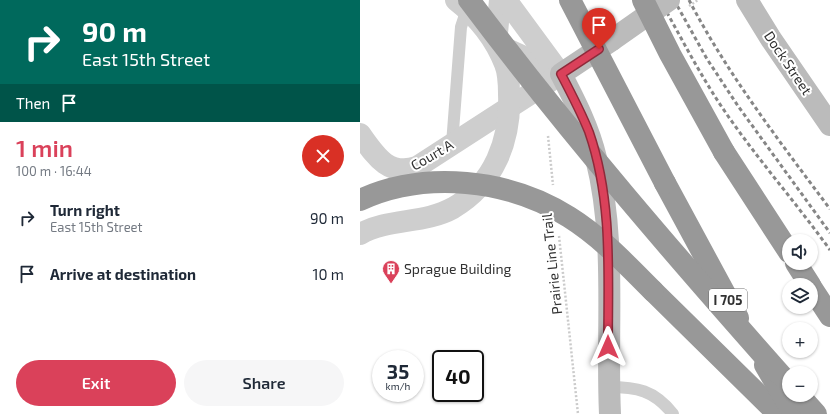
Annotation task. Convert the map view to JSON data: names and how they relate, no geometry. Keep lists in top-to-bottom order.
{
  "streets": {
    "highway": ["I 705"],
    "street": ["Dock Street", "Court A"],
    "path": ["Prairie Line Trail"]
  },
  "places": {
    "building": ["Sprague Building"]
  },
  "page": {
    "turn": ["90 m", "East 15th Street"],
    "then": "Then",
    "heading": ["1 min", "100 m · 16:44"],
    "list": [
      {
        "name": "Turn right",
        "note": "East 15th Street",
        "value": "90 m"
      },
      {
        "name": "Arrive at destination",
        "value": "10 m"
      }
    ],
    "map_buttons": ["+", "−"],
    "speed": "35 km/h",
    "limit": "40",
    "buttons": ["Exit", "Share"]
  }
}
